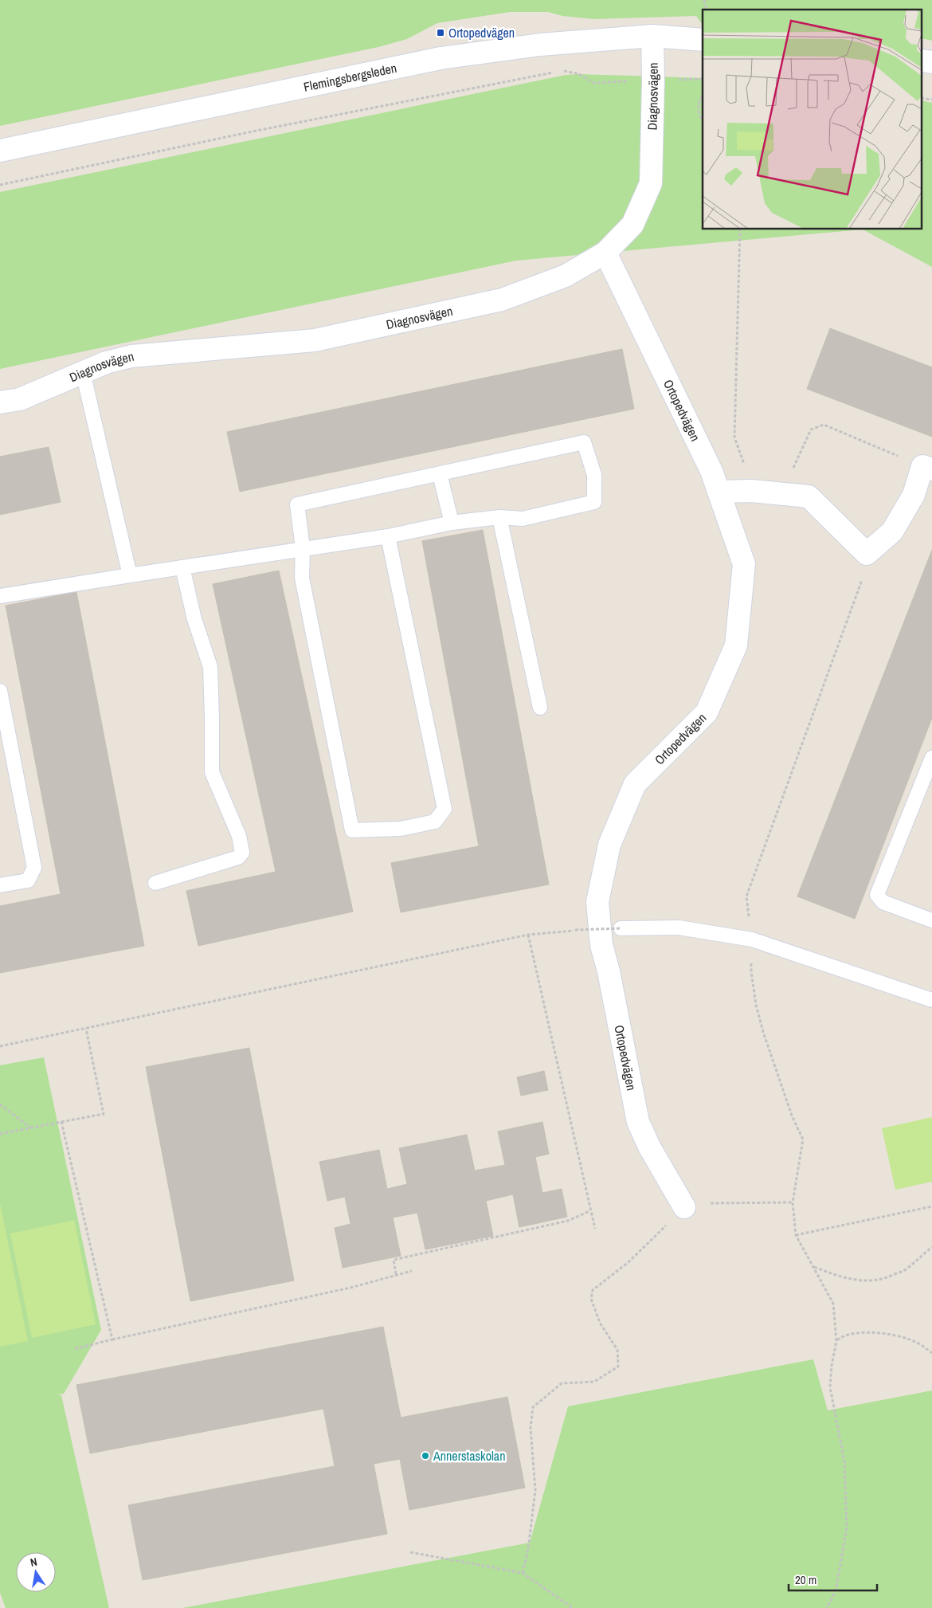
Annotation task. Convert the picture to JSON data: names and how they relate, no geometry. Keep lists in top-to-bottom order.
{
  "streets": {
    "street": ["Flemingsbergsleden", "Diagnosvägen", "Ortopedvägen"]
  },
  "crossings": [
    ["Flemingsbergsleden", "Diagnosvägen"],
    ["Diagnosvägen", "Ortopedvägen"]
  ],
  "places": {
    "transit": ["Ortopedvägen"],
    "other": ["Annerstaskolan"]
  },
  "scale_bar": "20 m",
  "north": "top"
}
